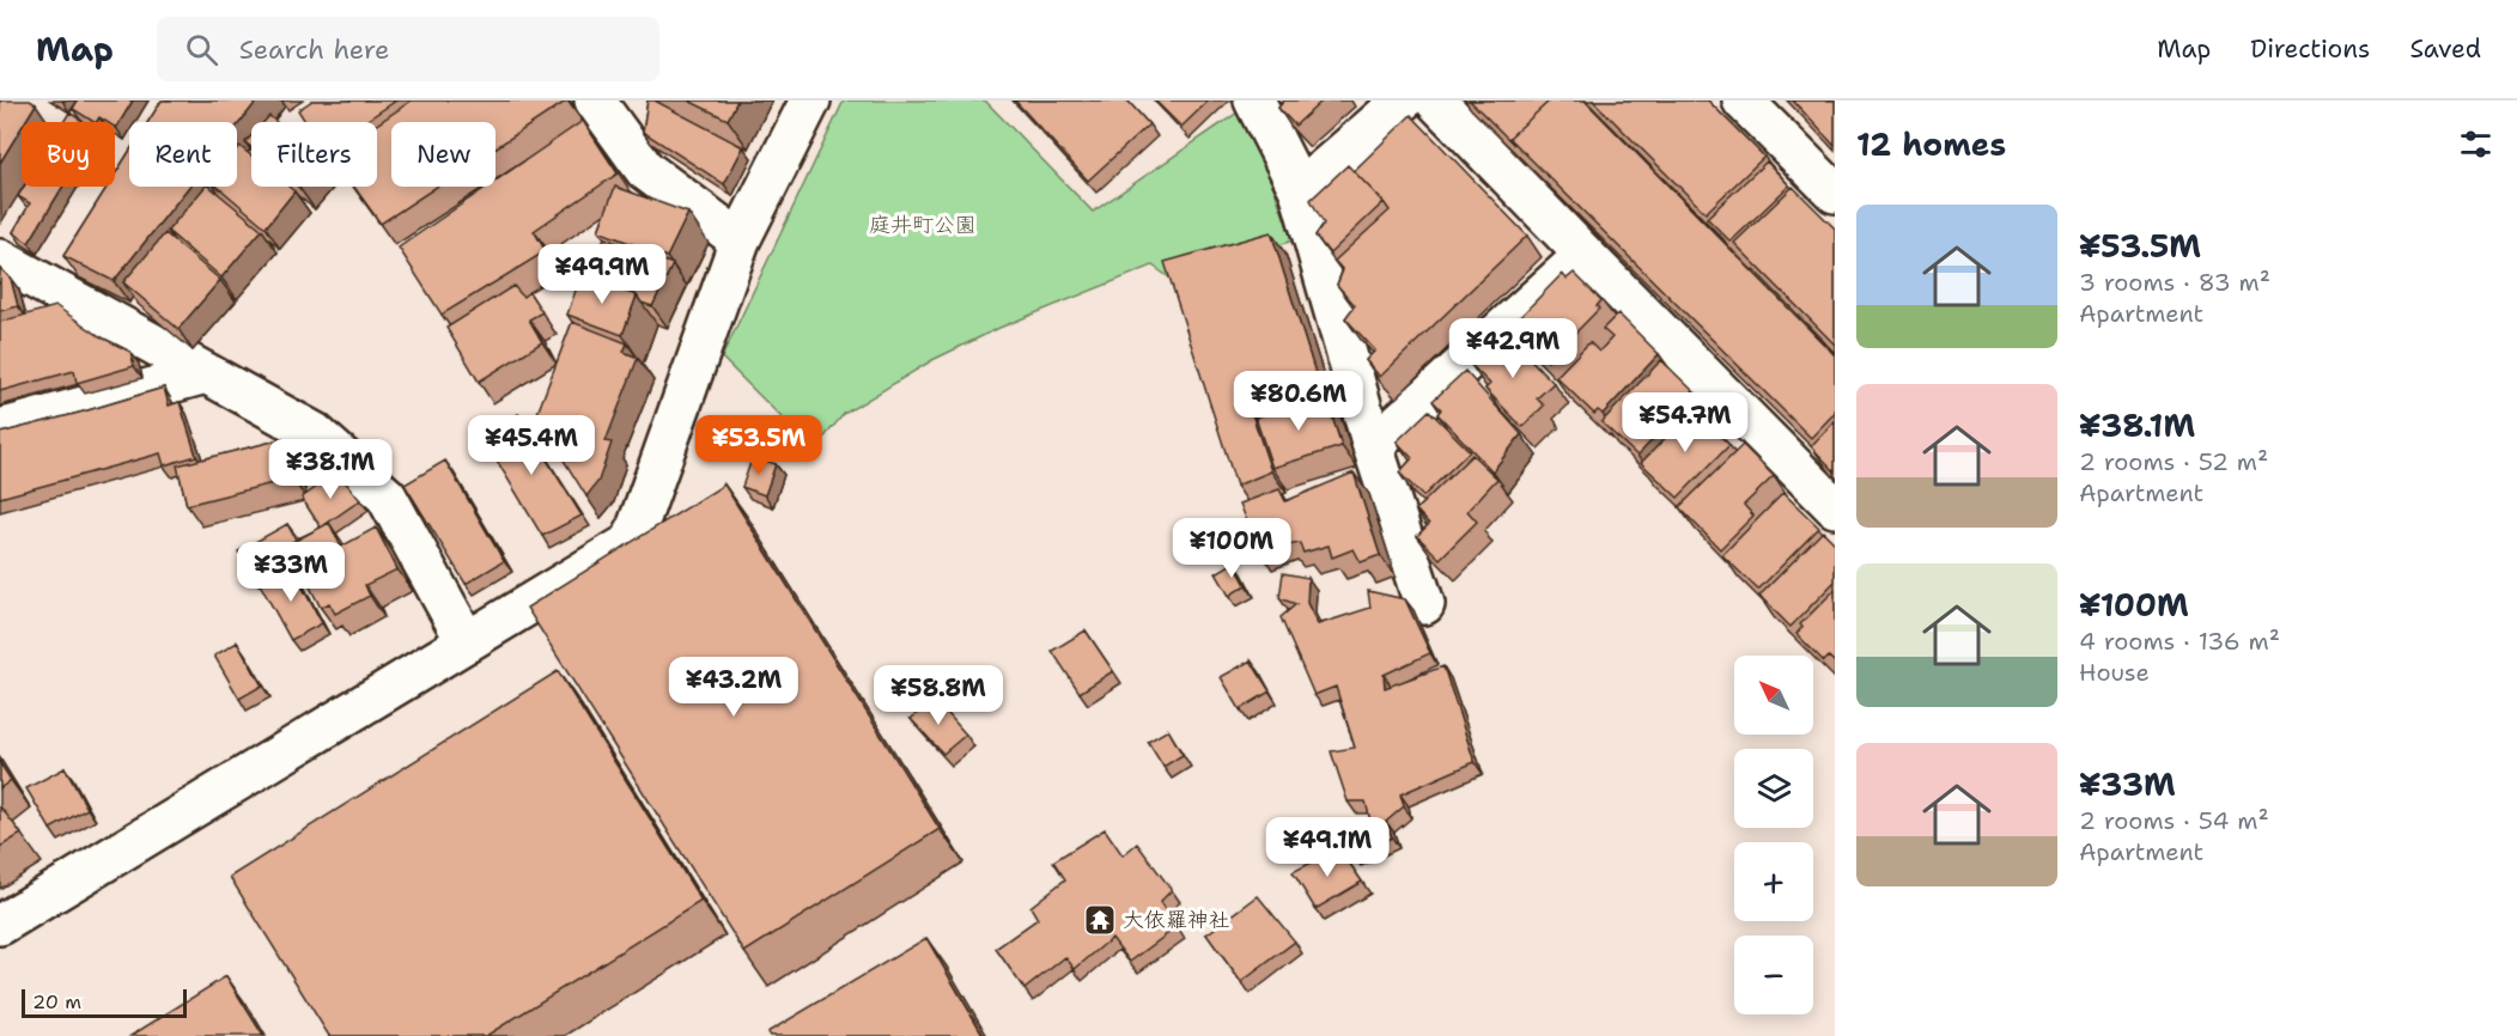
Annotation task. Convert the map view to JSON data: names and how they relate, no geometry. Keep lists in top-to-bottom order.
{
  "parks": ["庭井町公園"],
  "places": {
    "temple": ["大依羅神社"]
  },
  "scale_bar": "20 m",
  "north": "top left",
  "page": {
    "header": "Map",
    "search": "Search here",
    "nav": ["Map", "Directions", "Saved"],
    "heading": "12 homes",
    "chip": [
      "Buy",
      "Rent",
      "Filters",
      "New"
    ],
    "list": [
      {
        "name": "¥53.5M",
        "note": "3 rooms · 83 m² · Apartment"
      },
      {
        "name": "¥38.1M",
        "note": "2 rooms · 52 m² · Apartment"
      },
      {
        "name": "¥100M",
        "note": "4 rooms · 136 m² · House"
      },
      {
        "name": "¥33M",
        "note": "2 rooms · 54 m² · Apartment"
      }
    ],
    "price": [
      "¥49.9M",
      "¥42.9M",
      "¥80.6M",
      "¥54.7M",
      "¥45.4M",
      "¥53.5M",
      "¥38.1M",
      "¥100M",
      "¥33M",
      "¥43.2M",
      "¥58.8M",
      "¥49.1M"
    ],
    "map_buttons": ["+", "−"],
    "scale": "20 m"
  }
}
